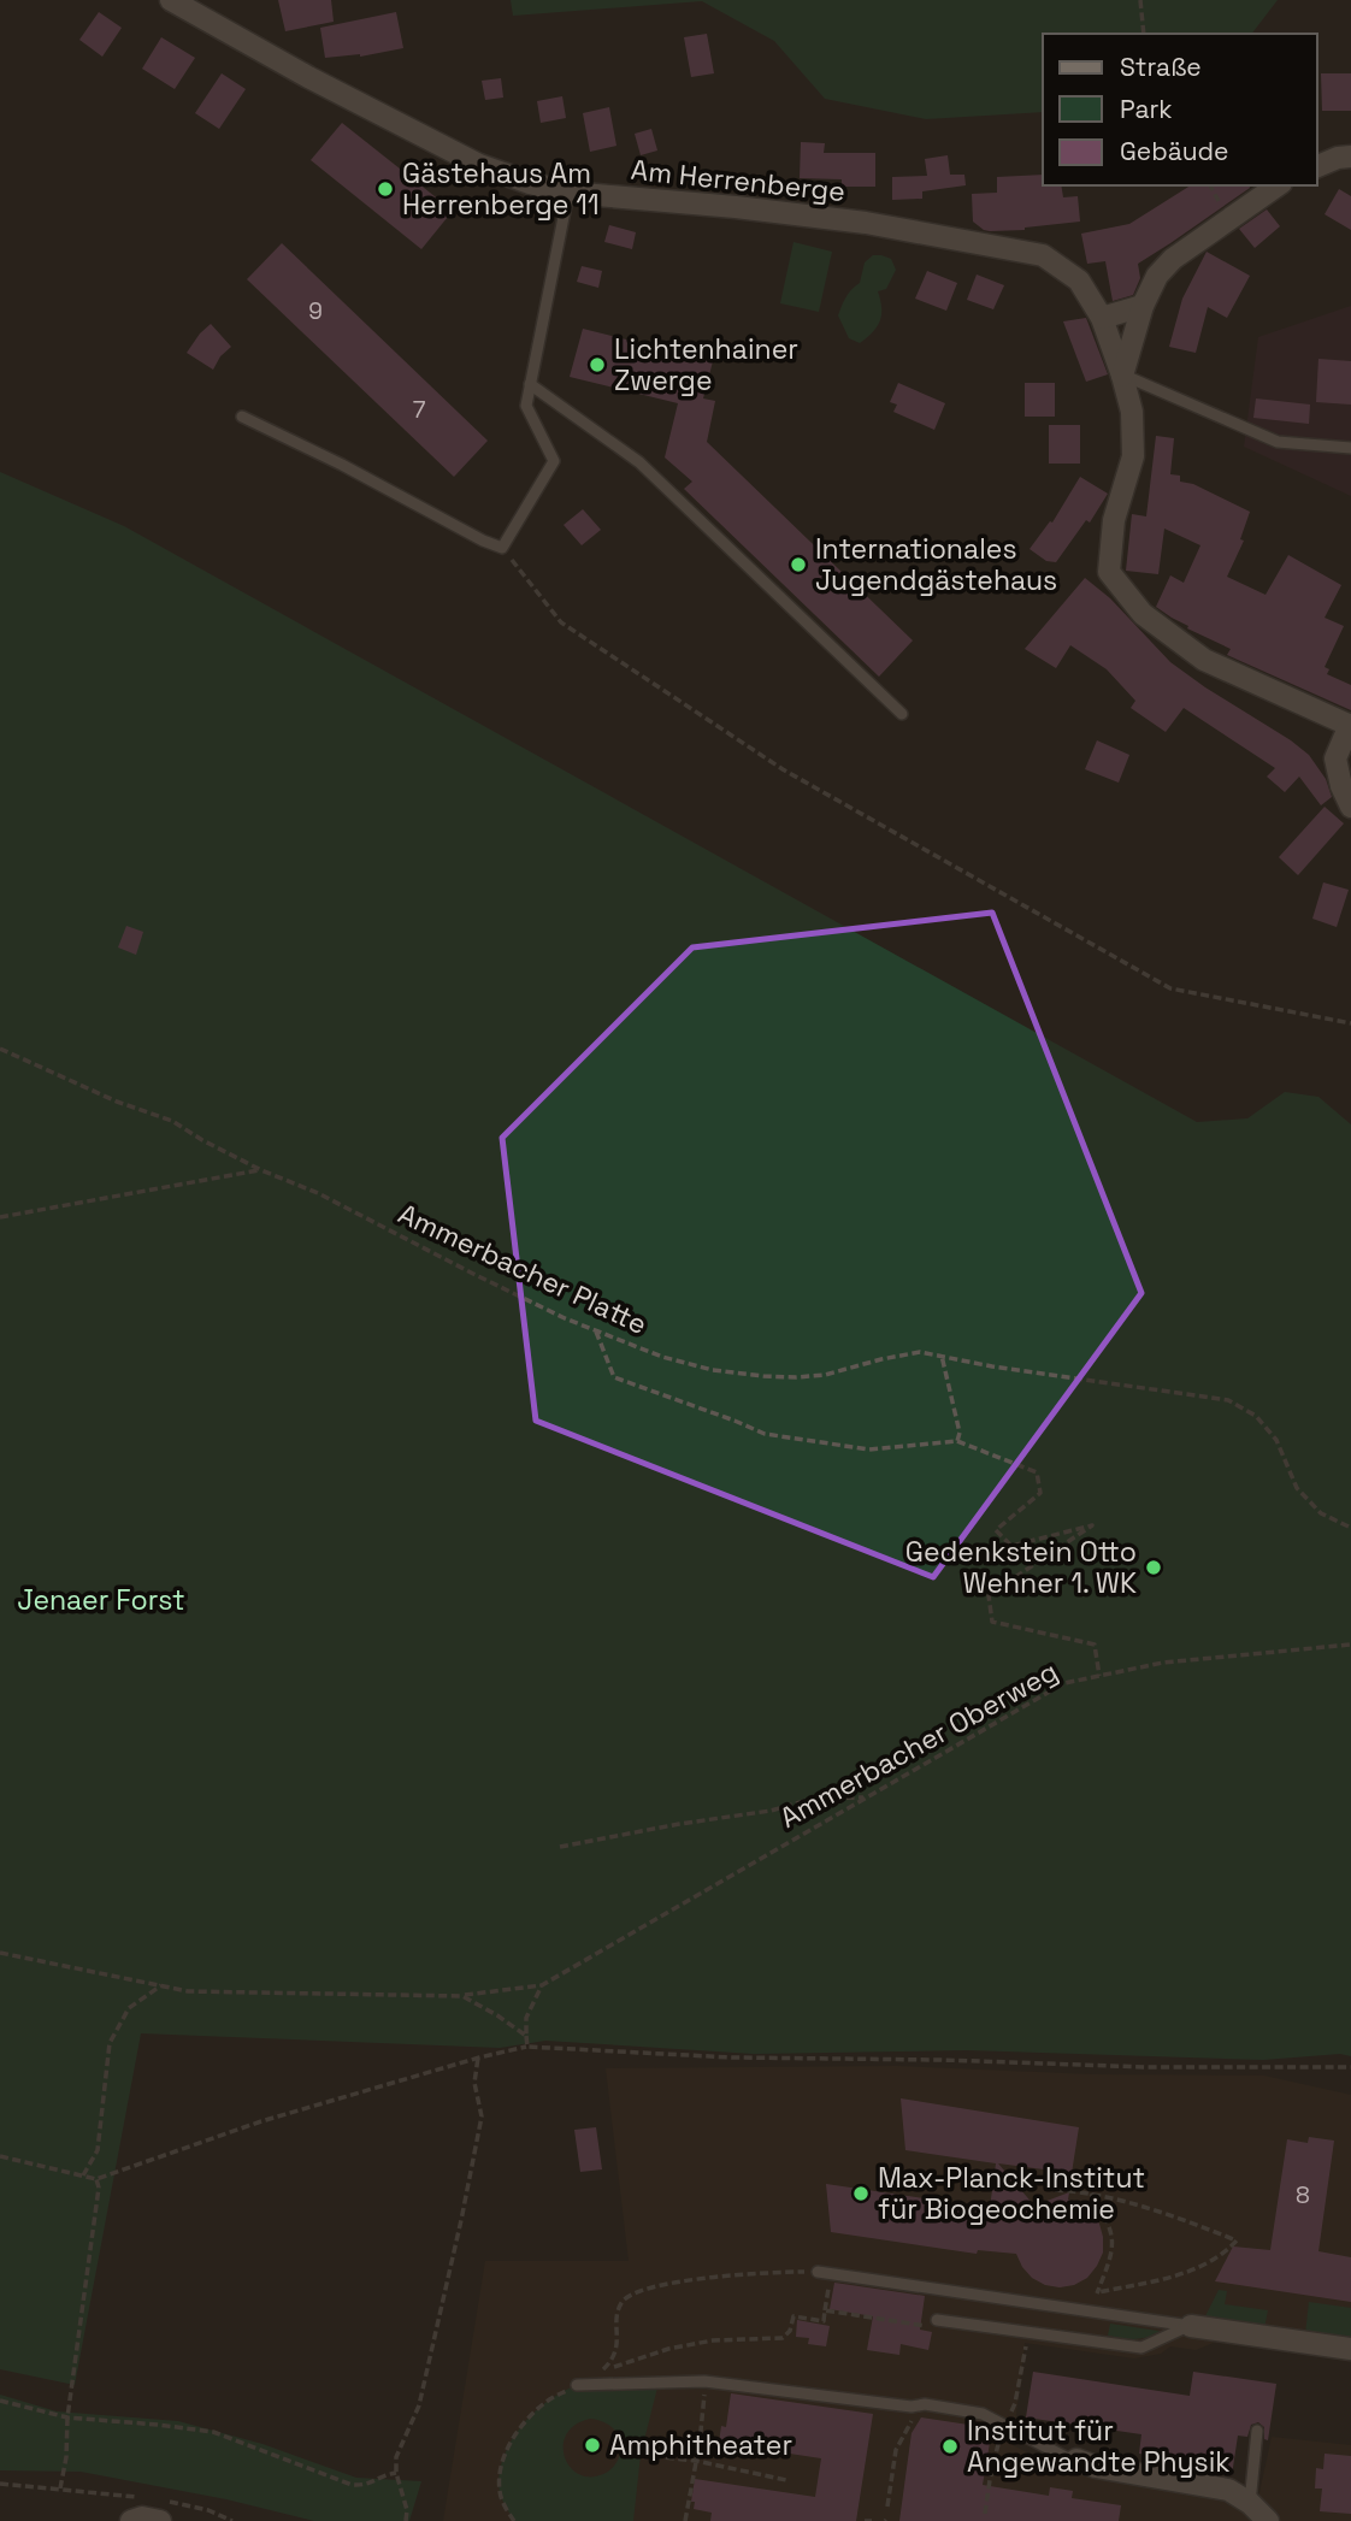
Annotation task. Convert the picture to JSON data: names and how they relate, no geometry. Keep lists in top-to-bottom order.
{
  "streets": {
    "street": ["Am Herrenberge"],
    "path": ["Ammerbacher Platte", "Ammerbacher Oberweg"]
  },
  "parks": ["Jenaer Forst"],
  "places": [
    "Gästehaus Am Herrenberge 11",
    "Lichtenhainer Zwerge",
    "Internationales Jugendgästehaus",
    "Gedenkstein Otto Wehner 1. WK",
    "Max-Planck-Institut für Biogeochemie",
    "Amphitheater",
    "Institut für Angewandte Physik"
  ],
  "house_numbers": ["9", "7", "8"],
  "legend": ["Straße", "Park", "Gebäude"]
}
